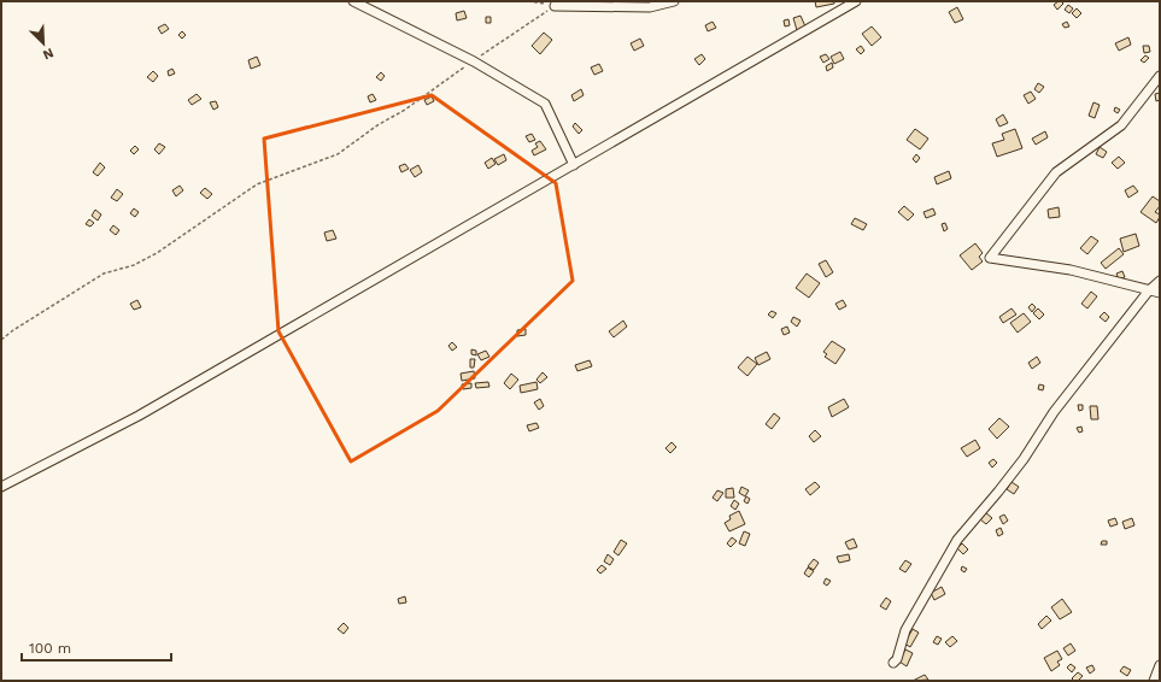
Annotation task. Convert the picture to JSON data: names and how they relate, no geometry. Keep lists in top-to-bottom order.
{
  "scale_bar": "100 m",
  "north": "bottom right"
}
